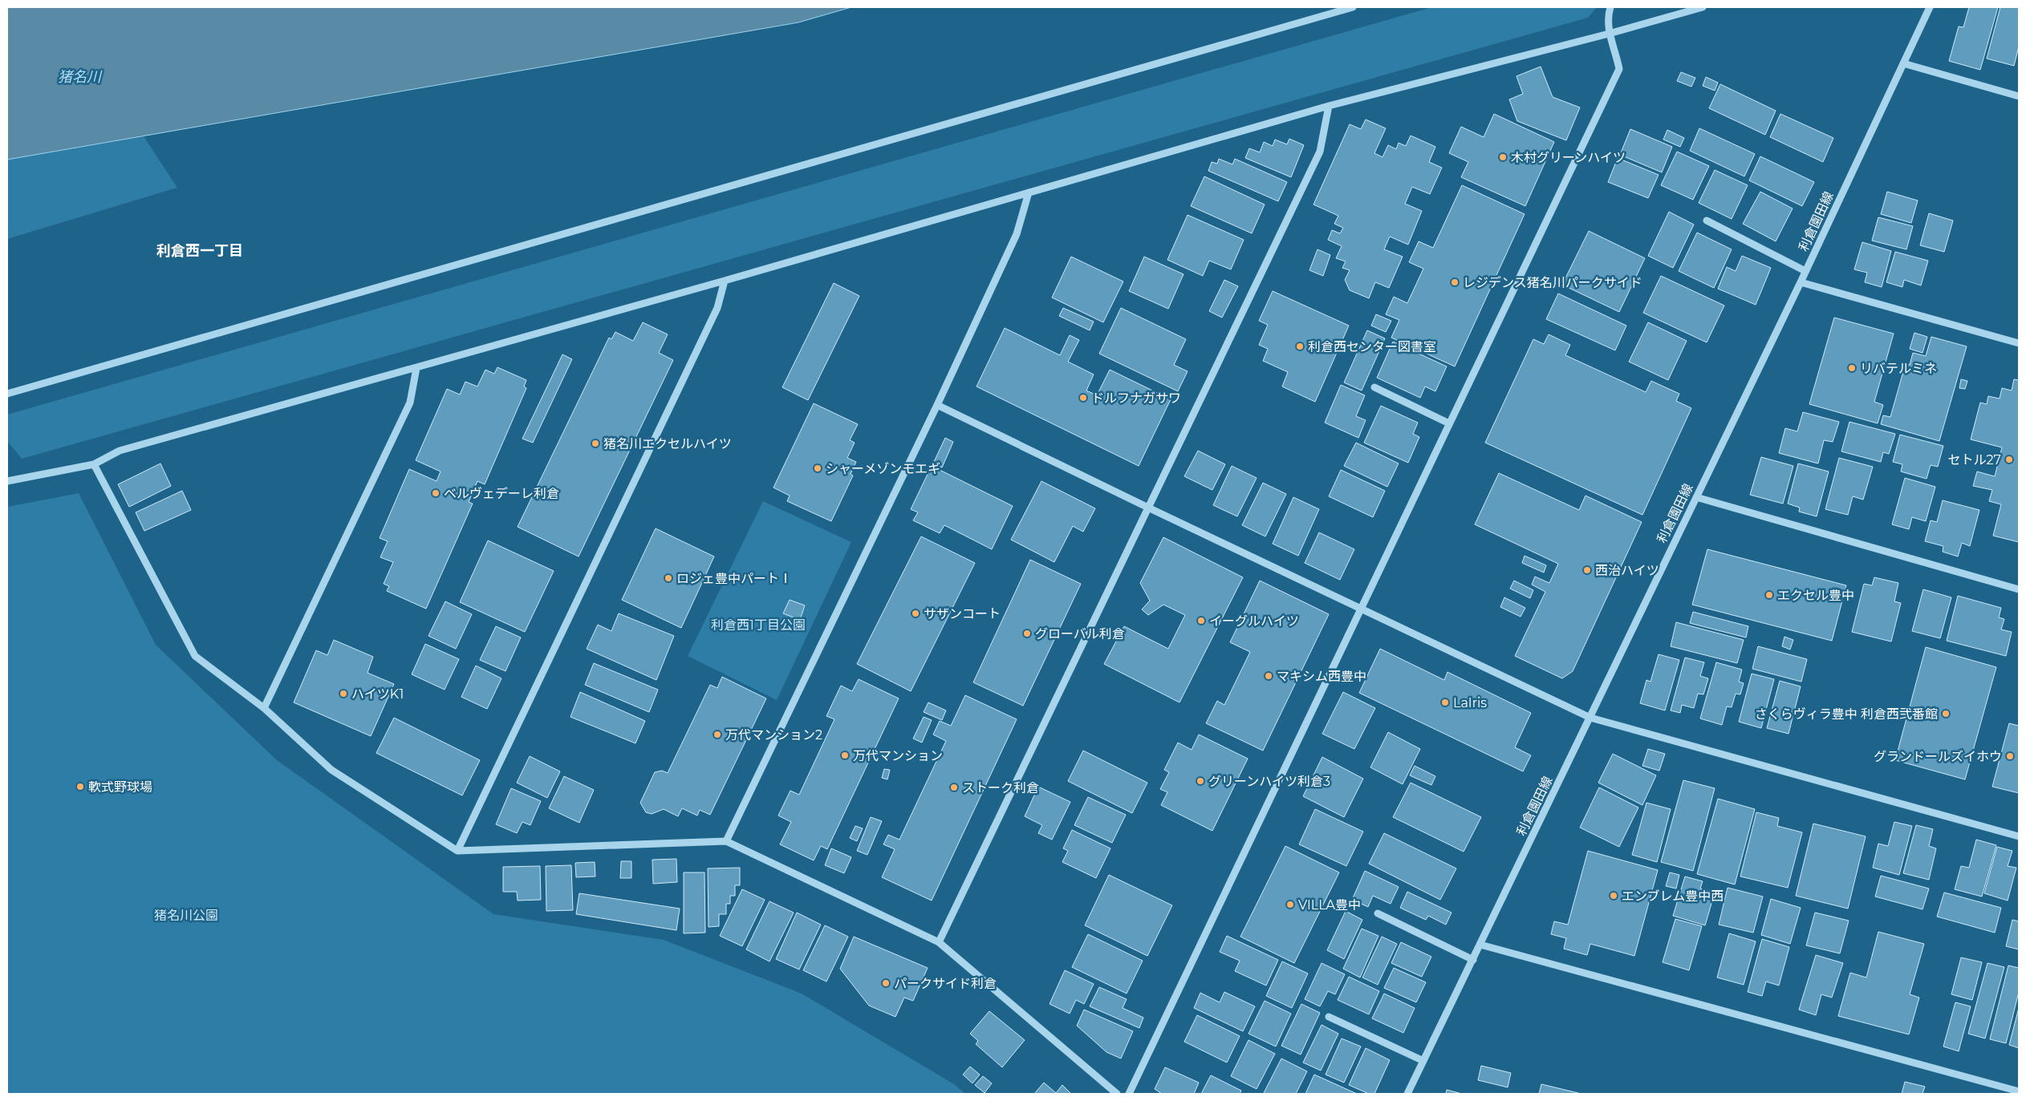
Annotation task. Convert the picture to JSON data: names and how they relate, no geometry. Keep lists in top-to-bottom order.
{
  "streets": {
    "street": ["利倉園田線"]
  },
  "districts": ["利倉西一丁目"],
  "water": ["猪名川"],
  "parks": ["利倉西1丁目公園", "猪名川公園"],
  "places": [
    "木村グリーンハイツ",
    "レジデンス猪名川パークサイド",
    "利倉西センター図書室",
    "リバテルミネ",
    "ドルフナガサワ",
    "猪名川エクセルハイツ",
    "セトル27",
    "シャーメゾンモエギ",
    "ベルヴェデーレ利倉",
    "西治ハイツ",
    "ロジェ豊中パートⅠ",
    "エクセル豊中",
    "サザンコート",
    "イーグルハイツ",
    "グローバル利倉",
    "マキシム西豊中",
    "ハイツK1",
    "LaIris",
    "さくらヴィラ豊中 利倉西弐番館",
    "万代マンション2",
    "万代マンション",
    "グランドールズイホウ",
    "グリーンハイツ利倉3",
    "軟式野球場",
    "ストーク利倉",
    "エンブレム豊中西",
    "VILLA豊中",
    "パークサイド利倉"
  ]
}
